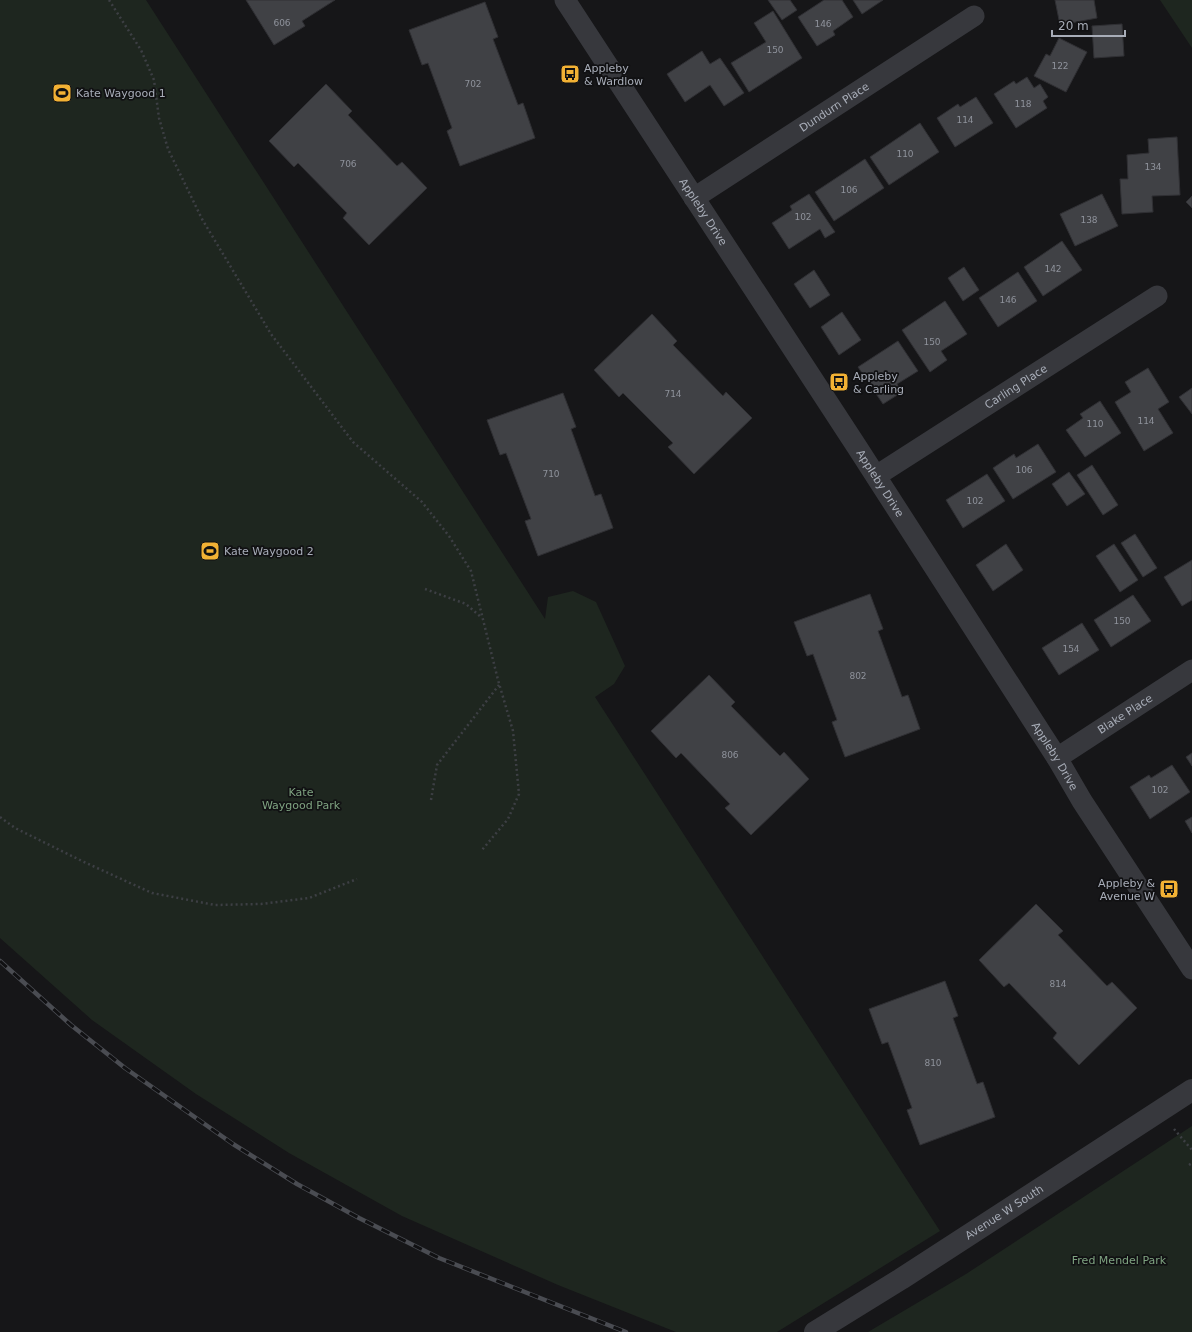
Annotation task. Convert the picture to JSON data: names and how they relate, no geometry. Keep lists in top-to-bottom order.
{
  "streets": {
    "street": [
      "Dundurn Place",
      "Appleby Drive",
      "Carling Place",
      "Blake Place",
      "Avenue W South"
    ]
  },
  "crossings": [
    ["Dundurn Place", "Appleby Drive"],
    ["Appleby Drive", "Carling Place"],
    ["Appleby Drive", "Blake Place"]
  ],
  "parks": ["Kate Waygood Park", "Fred Mendel Park"],
  "places": {
    "bus stop": ["Appleby & Wardlow", "Appleby & Carling", "Appleby & Avenue W"],
    "sports": ["Kate Waygood 1", "Kate Waygood 2"]
  },
  "house_numbers": [
    "606",
    "146",
    "150",
    "122",
    "702",
    "118",
    "114",
    "110",
    "706",
    "134",
    "106",
    "102",
    "138",
    "142",
    "146",
    "150",
    "714",
    "114",
    "110",
    "106",
    "710",
    "102",
    "150",
    "154",
    "802",
    "806",
    "102",
    "814",
    "810"
  ],
  "scale_bar": "20 m"
}
